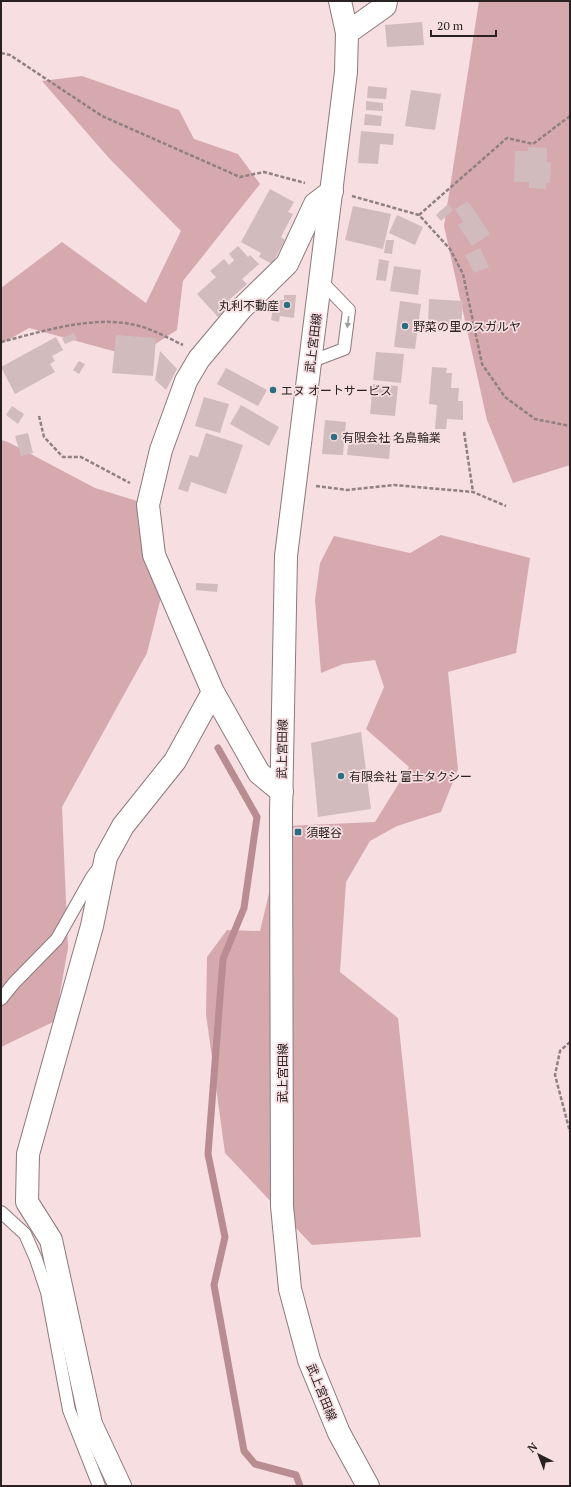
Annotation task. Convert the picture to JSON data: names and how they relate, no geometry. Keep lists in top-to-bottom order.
{
  "streets": {
    "street": ["武上宮田線"]
  },
  "places": {
    "other": [
      "丸利不動産",
      "野菜の里のスガルヤ",
      "エヌ オートサービス",
      "有限会社 名島輪業",
      "有限会社 富士タクシー"
    ],
    "transit": ["須軽谷"]
  },
  "scale_bar": "20 m",
  "north": "top left"
}
